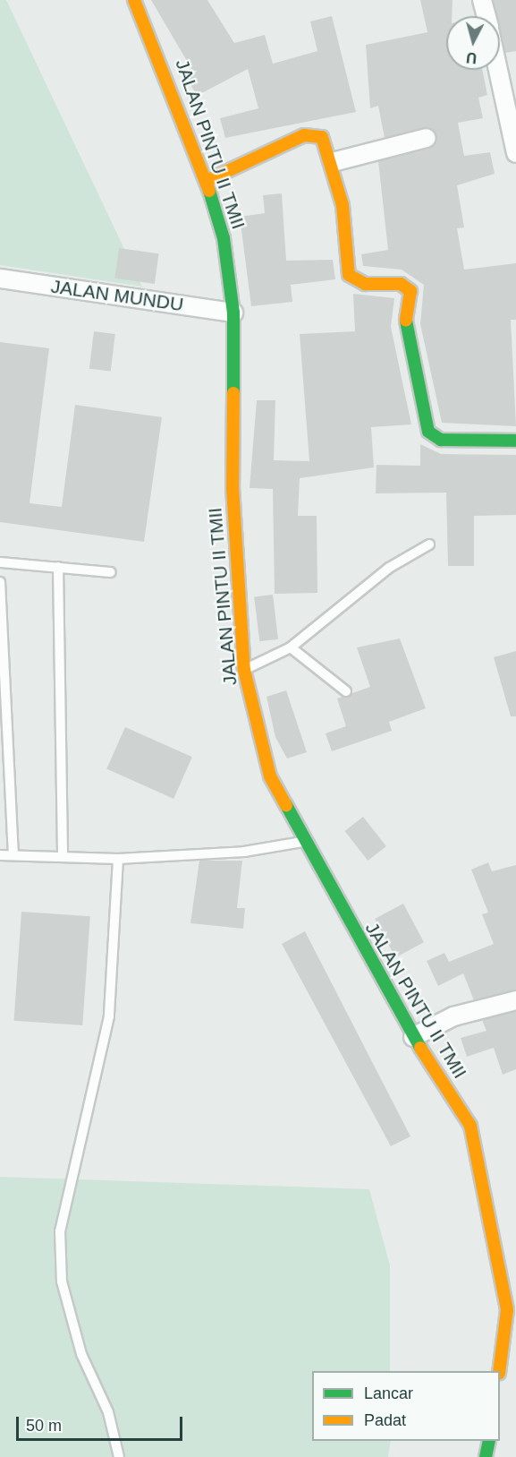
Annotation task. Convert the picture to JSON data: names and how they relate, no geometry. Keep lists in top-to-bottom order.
{
  "streets": {
    "street": ["JALAN PINTU II TMII", "JALAN MUNDU"]
  },
  "crossings": [
    ["JALAN PINTU II TMII", "JALAN MUNDU"]
  ],
  "legend": ["Lancar", "Padat"],
  "scale_bar": "50 m",
  "north": "bottom"
}
